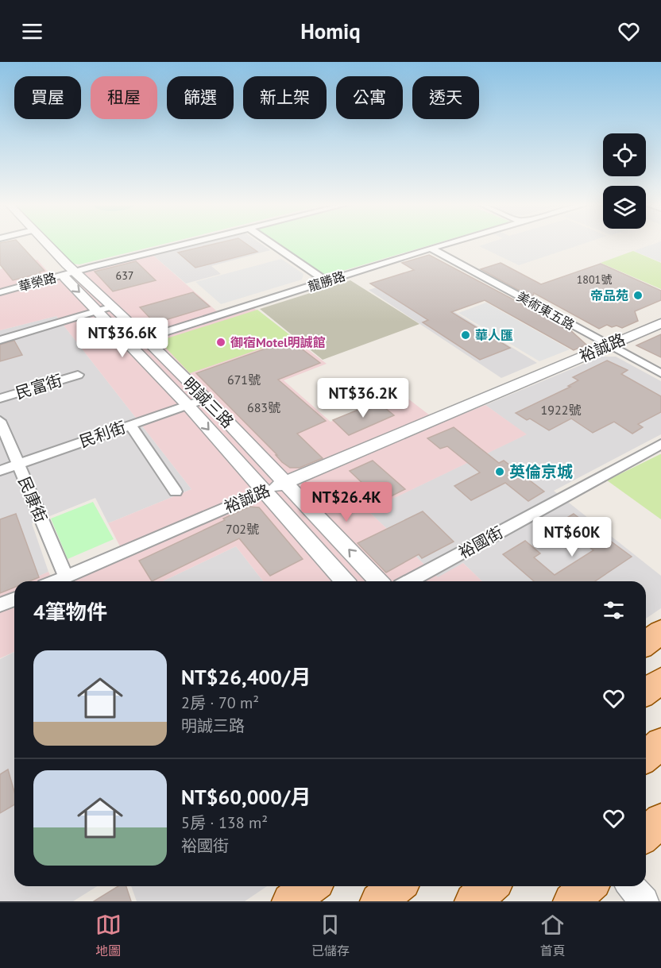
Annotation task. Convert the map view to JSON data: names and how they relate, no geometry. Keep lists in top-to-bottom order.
{
  "streets": {
    "street": [
      "龍勝路",
      "華榮路",
      "美術東五路",
      "裕誠路",
      "民富街",
      "明誠三路",
      "民利街",
      "民康街",
      "裕國街"
    ]
  },
  "crossings": [
    ["龍勝路", "美術東五路"],
    ["龍勝路", "明誠三路"],
    ["華榮路", "明誠三路"],
    ["美術東五路", "裕誠路"],
    ["裕誠路", "明誠三路"],
    ["裕誠路", "民康街"],
    ["明誠三路", "民利街"],
    ["民利街", "民康街"]
  ],
  "places": [
    "帝品苑",
    "華人匯",
    "御宿Motel明誠館",
    "英倫京城"
  ],
  "house_numbers": [
    "637",
    "1801號",
    "671號",
    "683號",
    "1922號",
    "702號"
  ],
  "page": {
    "header": "Homiq",
    "chip": [
      "買屋",
      "租屋",
      "篩選",
      "新上架",
      "公寓",
      "透天"
    ],
    "price": [
      "NT$36.6K",
      "NT$36.2K",
      "NT$26.4K",
      "NT$60K"
    ],
    "heading": "4筆物件",
    "list": [
      {
        "name": "NT$26,400/月",
        "note": "2房 · 70 m² · 明誠三路"
      },
      {
        "name": "NT$60,000/月",
        "note": "5房 · 138 m² · 裕國街"
      }
    ],
    "tabs": ["地圖", "已儲存", "首頁"]
  }
}
